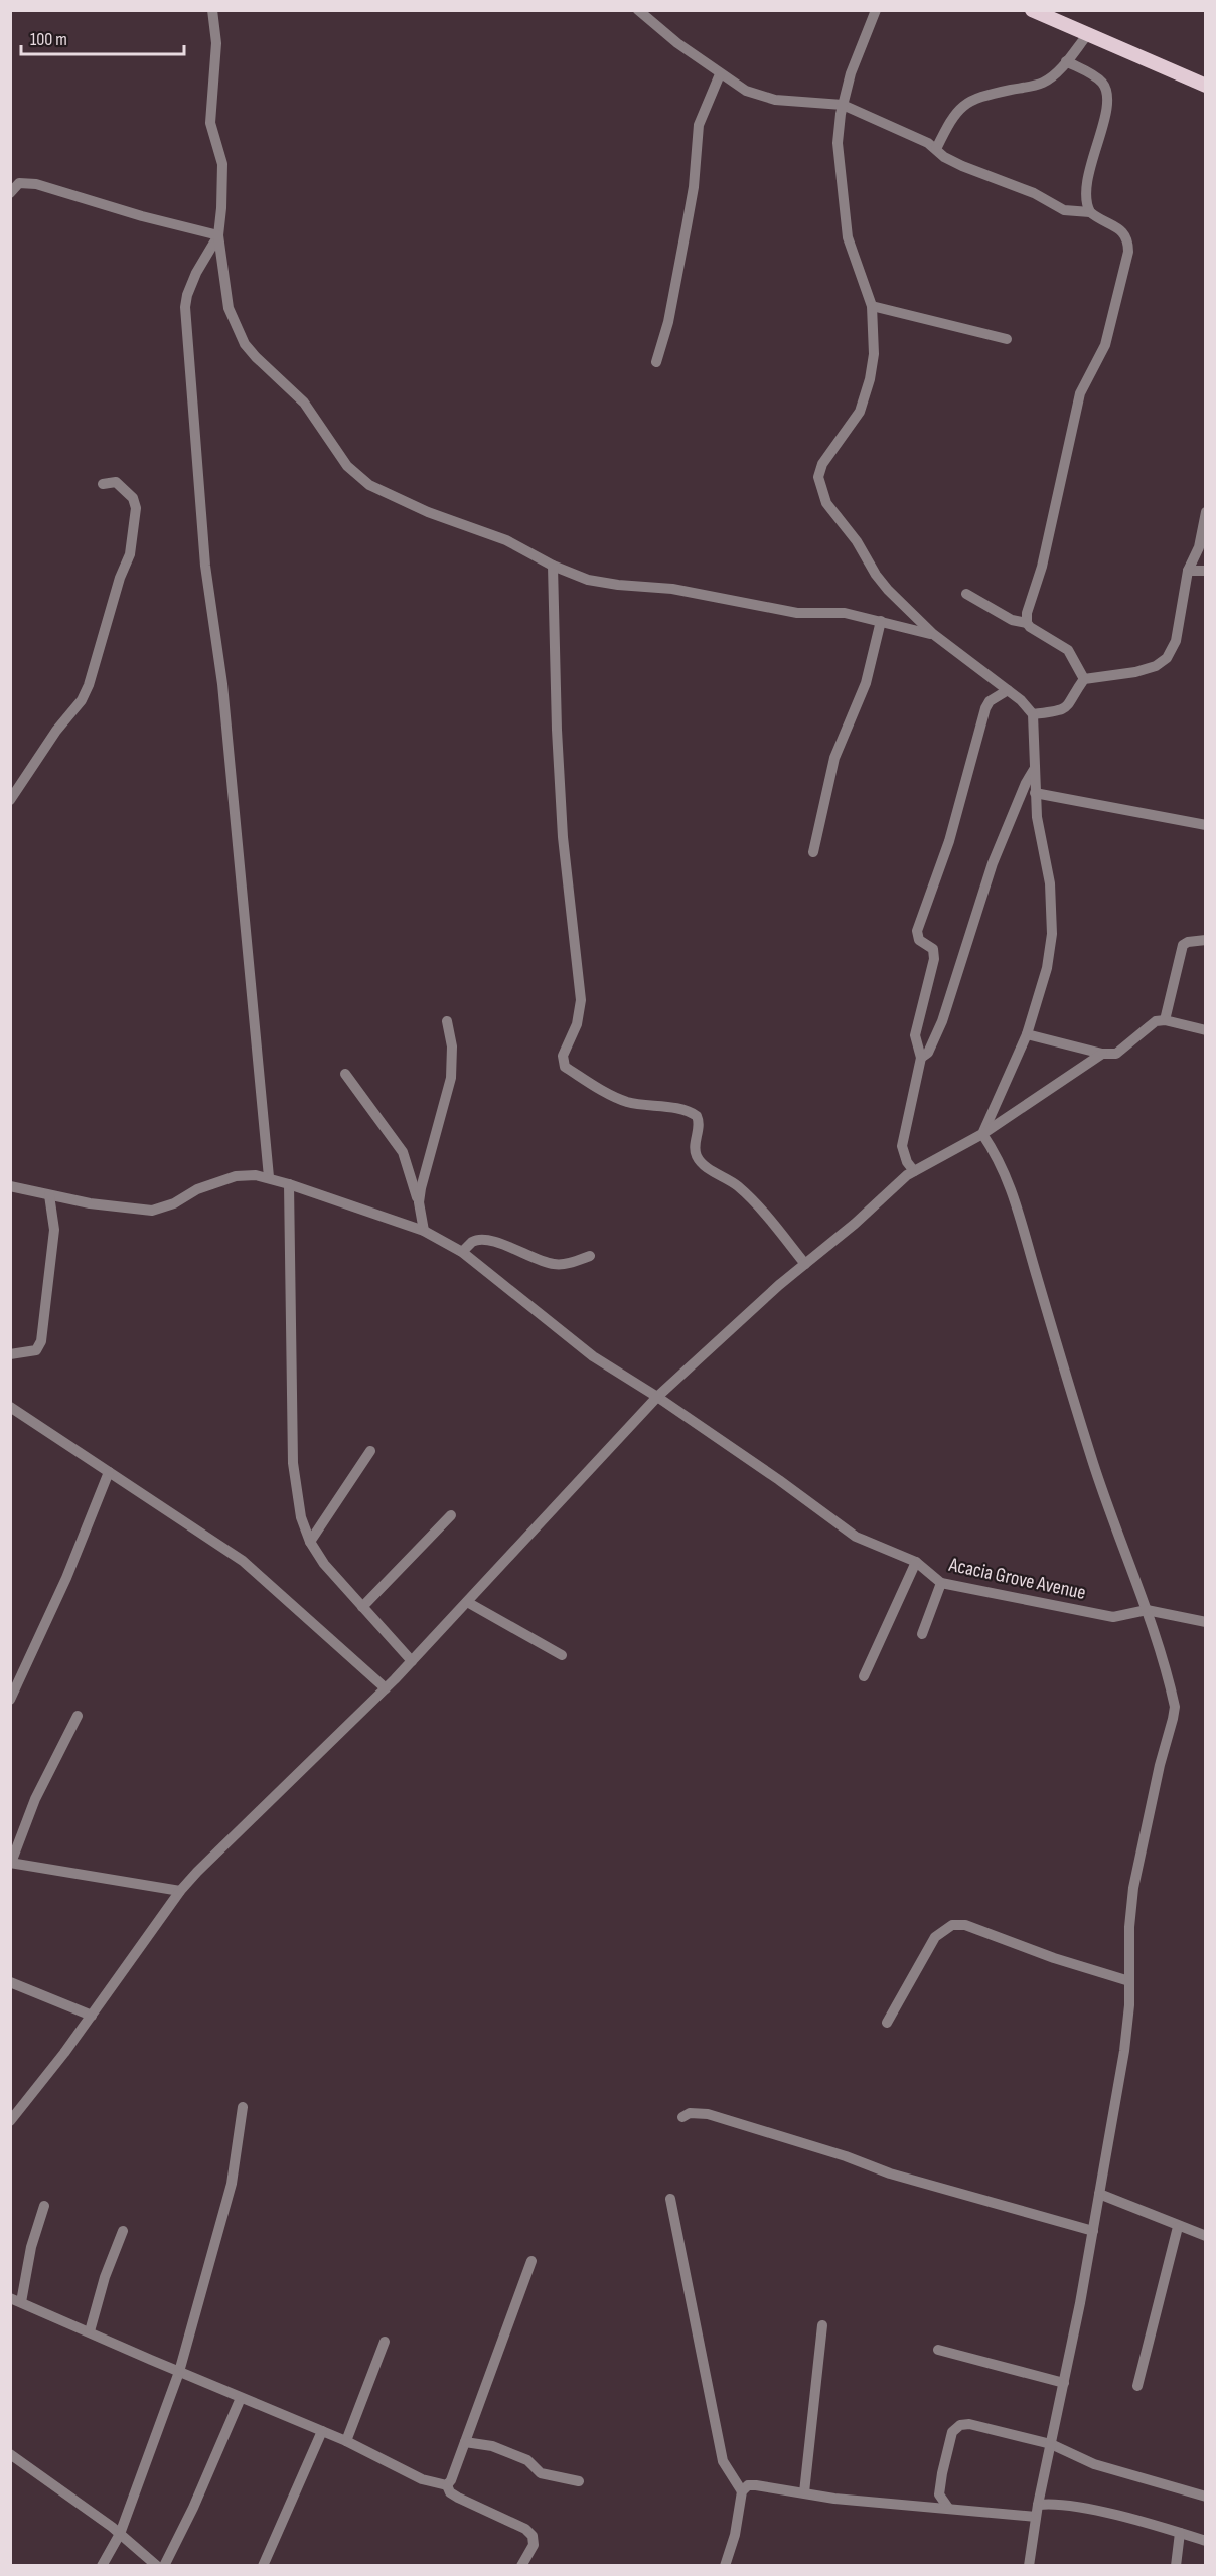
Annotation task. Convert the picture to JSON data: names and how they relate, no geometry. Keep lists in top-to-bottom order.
{
  "streets": {
    "street": ["Acacia Grove Avenue"]
  },
  "scale_bar": "100 m"
}
